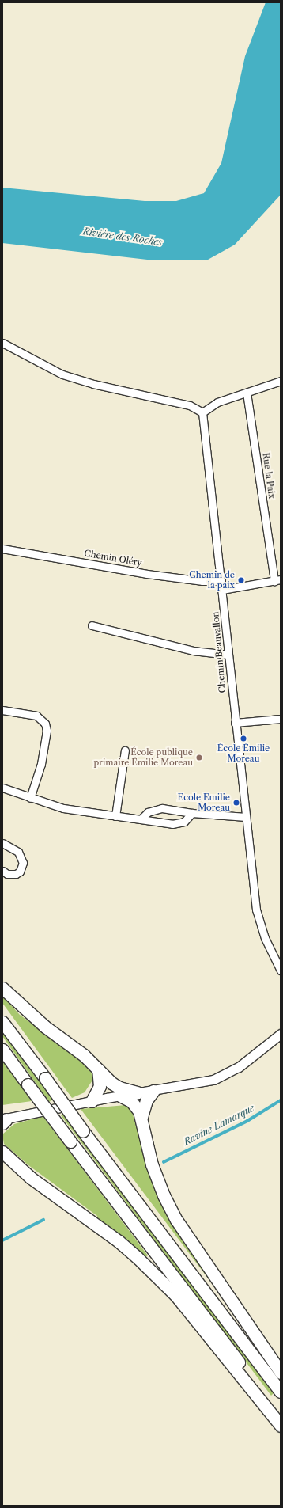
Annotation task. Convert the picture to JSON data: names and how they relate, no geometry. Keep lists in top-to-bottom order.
{
  "streets": {
    "street": ["Rue la Paix", "Chemin Oléry", "Chemin Beauvallon"]
  },
  "crossings": [
    ["Chemin Oléry", "Chemin Beauvallon"]
  ],
  "water": ["Rivière des Roches", "Ravine Lamarque"],
  "places": [
    "Chemin de la paix",
    "École Émilie Moreau",
    "École publique primaire Émilie Moreau",
    "Ecole Emilie Moreau"
  ]
}
